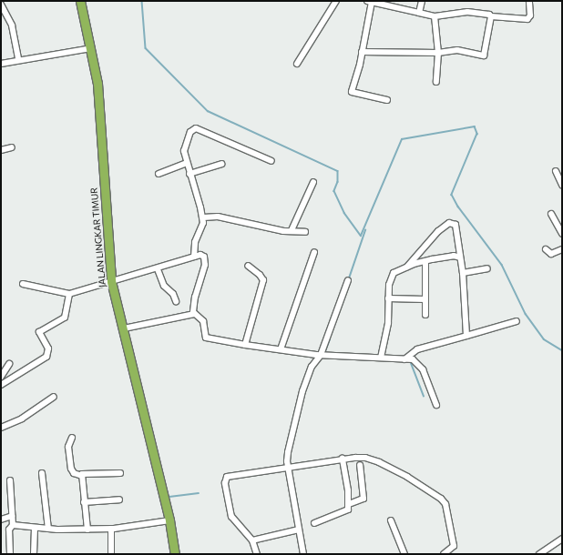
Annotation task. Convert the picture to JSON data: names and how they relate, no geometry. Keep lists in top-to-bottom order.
{
  "streets": {
    "highway": ["JALAN LINGKAR TIMUR"]
  }
}
